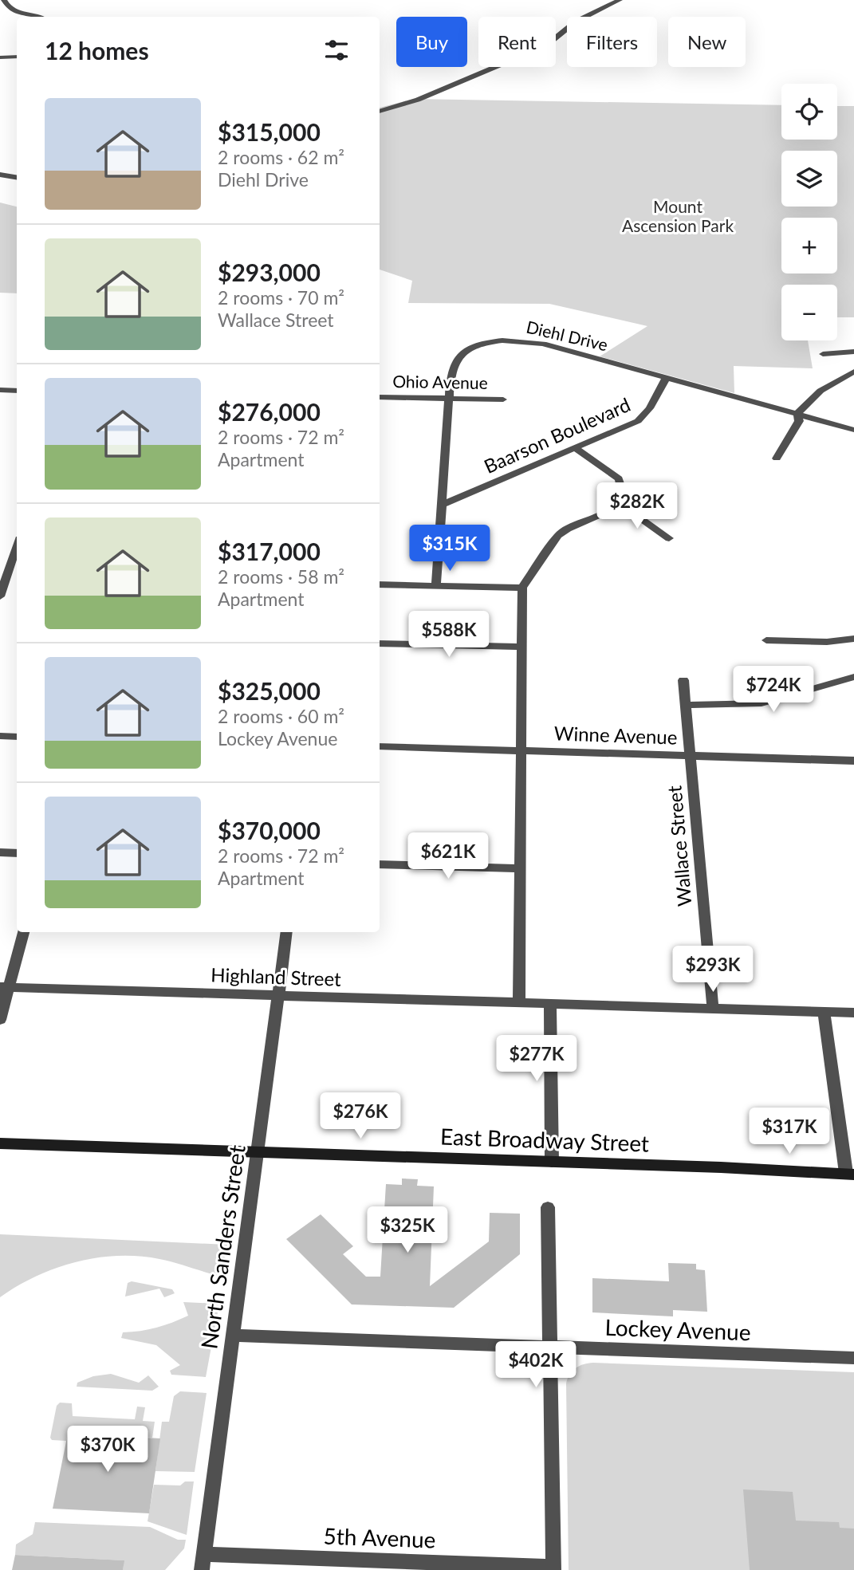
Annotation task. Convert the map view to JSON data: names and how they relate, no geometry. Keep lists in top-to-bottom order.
{
  "streets": {
    "street": [
      "Diehl Drive",
      "Ohio Avenue",
      "Baarson Boulevard",
      "Winne Avenue",
      "Wallace Street",
      "Highland Street",
      "East Broadway Street",
      "North Sanders Street",
      "Lockey Avenue",
      "5th Avenue"
    ]
  },
  "crossings": [
    ["Diehl Drive", "Ohio Avenue"],
    ["Diehl Drive", "Baarson Boulevard"],
    ["Winne Avenue", "Wallace Street"],
    ["Wallace Street", "Highland Street"],
    ["Highland Street", "North Sanders Street"],
    ["East Broadway Street", "North Sanders Street"],
    ["North Sanders Street", "Lockey Avenue"],
    ["North Sanders Street", "5th Avenue"]
  ],
  "parks": ["Mount Ascension Park"],
  "page": {
    "chip": [
      "Buy",
      "Rent",
      "Filters",
      "New"
    ],
    "heading": "12 homes",
    "map_buttons": ["+", "−"],
    "list": [
      {
        "name": "$315,000",
        "note": "2 rooms · 62 m² · Diehl Drive"
      },
      {
        "name": "$293,000",
        "note": "2 rooms · 70 m² · Wallace Street"
      },
      {
        "name": "$276,000",
        "note": "2 rooms · 72 m² · Apartment"
      },
      {
        "name": "$317,000",
        "note": "2 rooms · 58 m² · Apartment"
      },
      {
        "name": "$325,000",
        "note": "2 rooms · 60 m² · Lockey Avenue"
      },
      {
        "name": "$370,000",
        "note": "2 rooms · 72 m² · Apartment"
      }
    ],
    "price": [
      "$282K",
      "$315K",
      "$588K",
      "$724K",
      "$621K",
      "$293K",
      "$277K",
      "$276K",
      "$317K",
      "$325K",
      "$402K",
      "$370K"
    ]
  }
}
